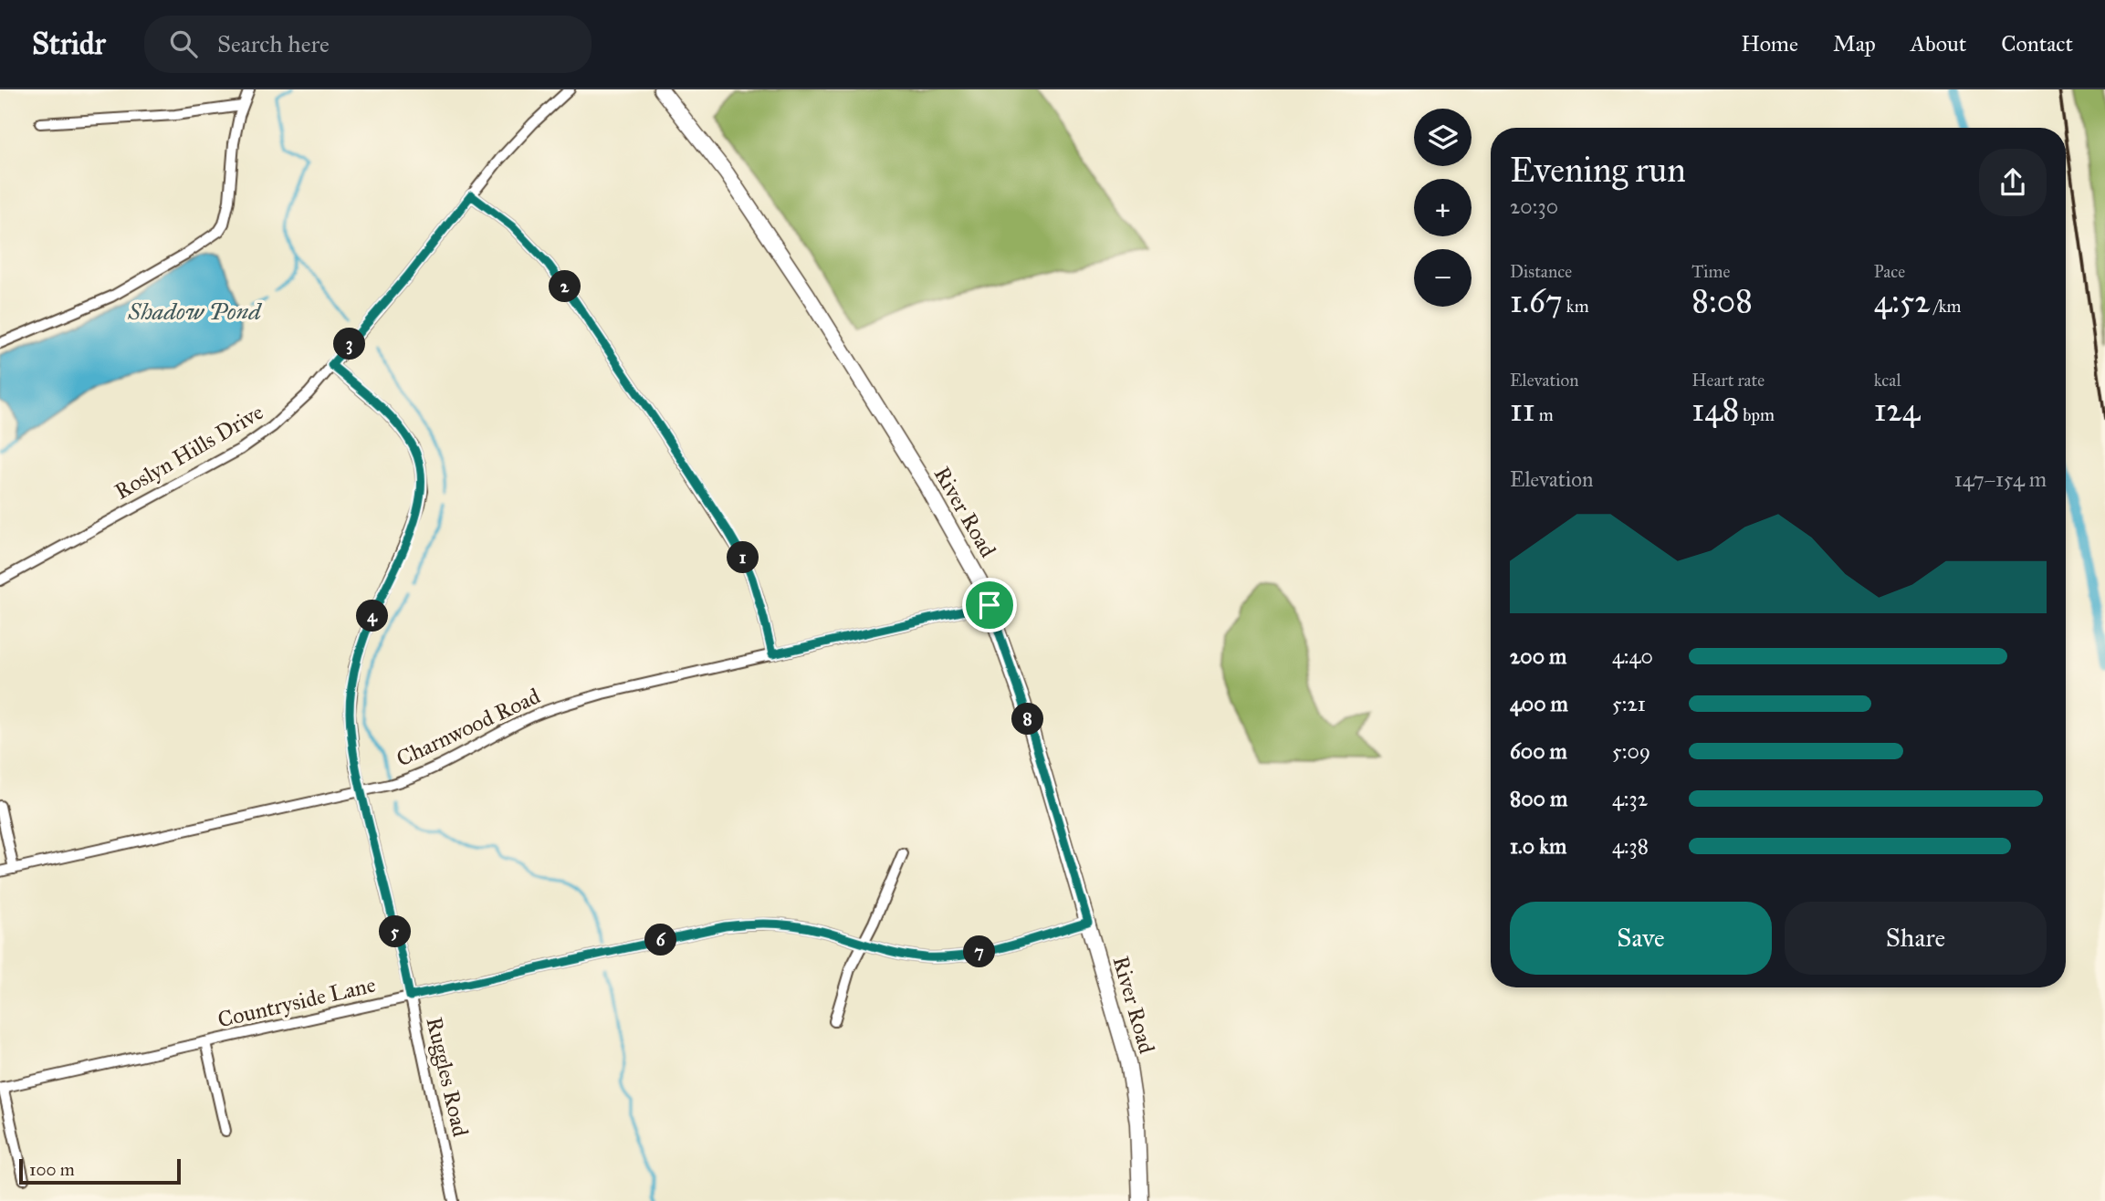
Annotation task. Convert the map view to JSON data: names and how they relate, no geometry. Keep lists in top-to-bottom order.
{
  "streets": {
    "main road": ["River Road"],
    "street": [
      "Roslyn Hills Drive",
      "Charnwood Road",
      "Countryside Lane",
      "Ruggles Road"
    ]
  },
  "crossings": [
    ["Roslyn Hills Drive", "Ruggles Road"],
    ["River Road", "Charnwood Road"],
    ["River Road", "Countryside Lane"],
    ["Charnwood Road", "Ruggles Road"],
    ["Countryside Lane", "Ruggles Road"]
  ],
  "water": ["Shadow Pond"],
  "scale_bar": "100 m",
  "page": {
    "header": "Stridr",
    "search": "Search here",
    "nav": [
      "Home",
      "Map",
      "About",
      "Contact"
    ],
    "map_buttons": ["+", "−"],
    "heading": ["Evening run", "20:30"],
    "stats": [
      ["Distance", "1.67 km"],
      ["Time", "8:08"],
      ["Pace", "4:52 /km"],
      ["Elevation", "11 m"],
      ["Heart rate", "148 bpm"],
      ["kcal", "124"]
    ],
    "pins": [
      "2",
      "3",
      "1",
      "4",
      "8",
      "5",
      "6",
      "7"
    ],
    "chart": ["Elevation", "147–154 m"],
    "list": [
      {
        "name": "200 m",
        "note": "4:40"
      },
      {
        "name": "400 m",
        "note": "5:21"
      },
      {
        "name": "600 m",
        "note": "5:09"
      },
      {
        "name": "800 m",
        "note": "4:32"
      },
      {
        "name": "1.0 km",
        "note": "4:38"
      }
    ],
    "buttons": ["Save", "Share"],
    "scale": "100 m"
  }
}
